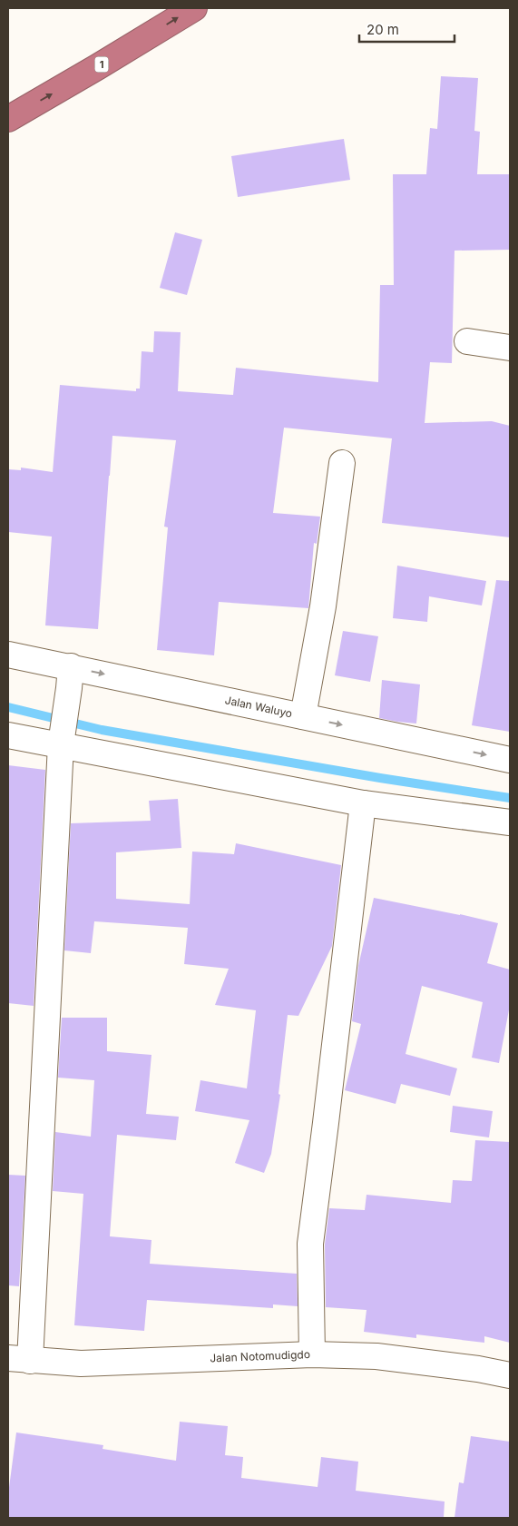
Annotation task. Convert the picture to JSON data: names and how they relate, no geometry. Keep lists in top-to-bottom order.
{
  "streets": {
    "highway": ["1"],
    "street": ["Jalan Waluyo", "Jalan Notomudigdo"]
  },
  "scale_bar": "20 m"
}
